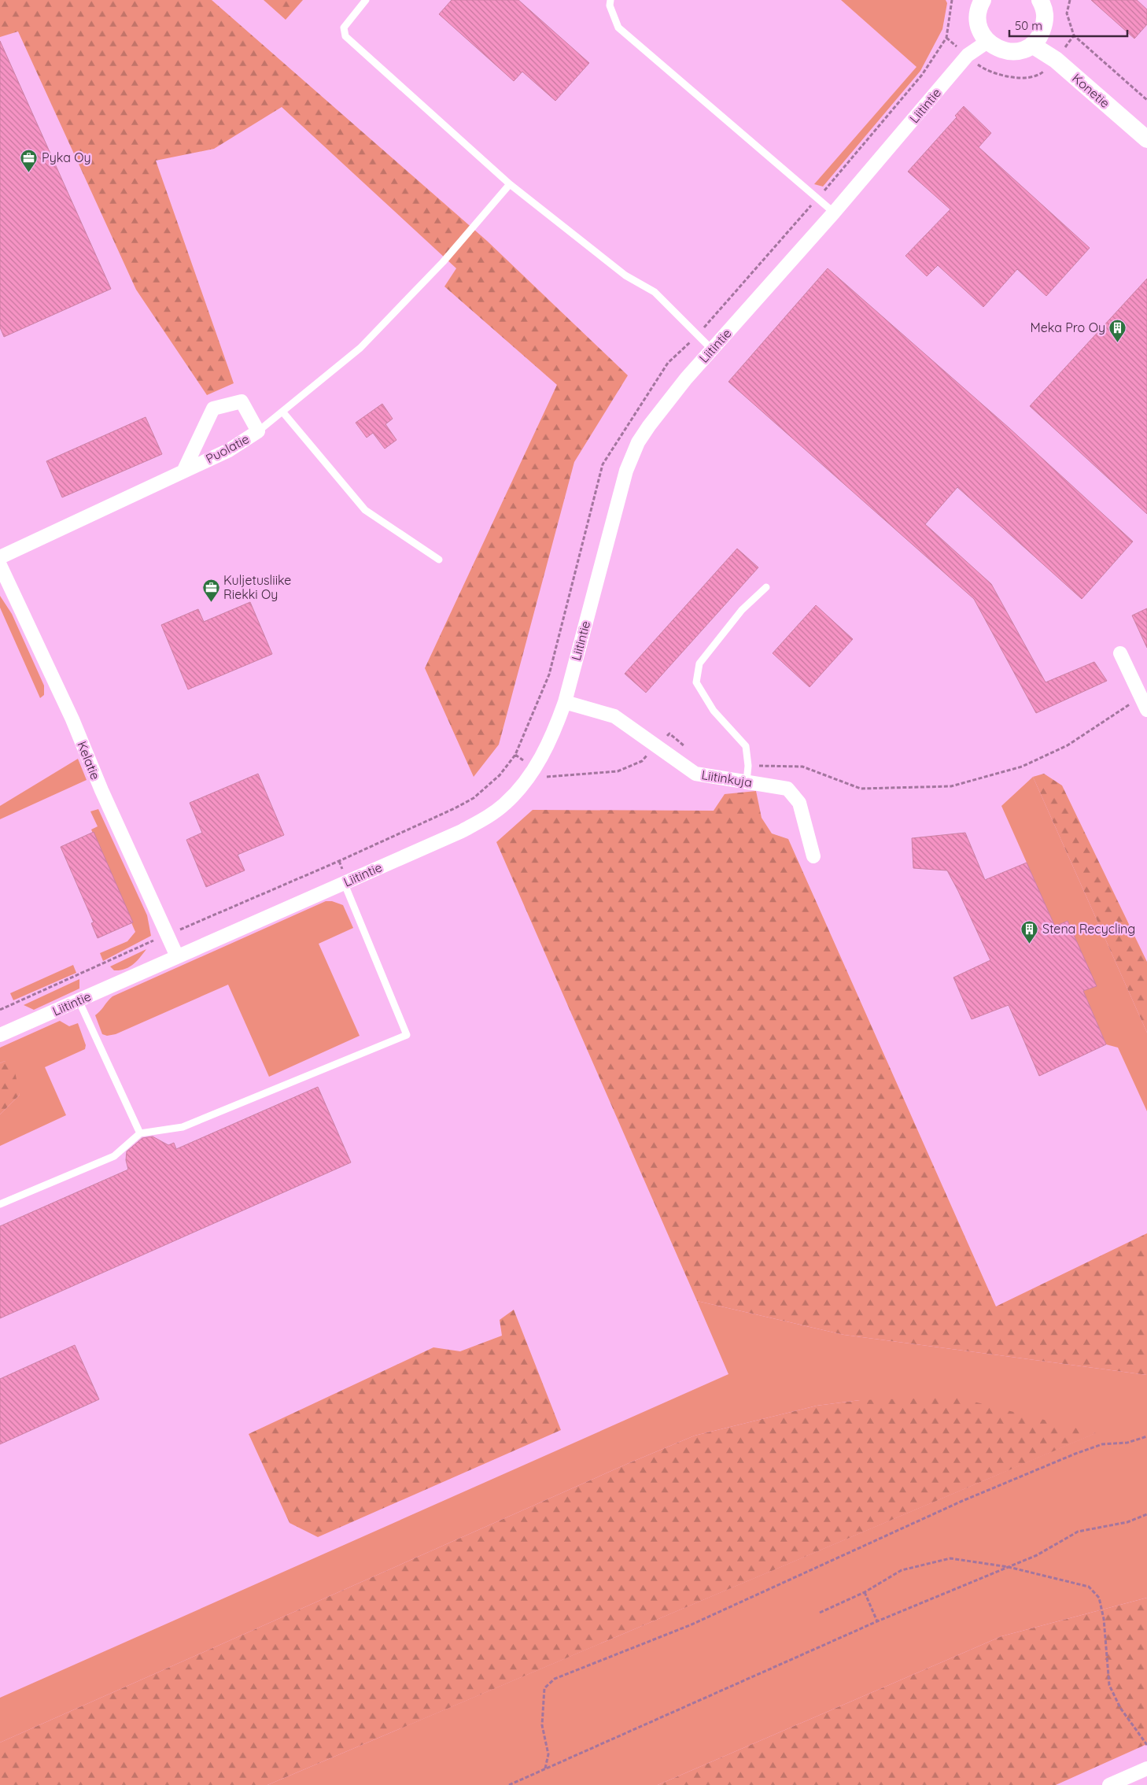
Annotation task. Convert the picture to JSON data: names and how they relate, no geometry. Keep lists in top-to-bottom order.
{
  "streets": {
    "street": [
      "Konetie",
      "Liitintie",
      "Puolatie",
      "Kelatie",
      "Liitinkuja"
    ]
  },
  "crossings": [
    ["Liitintie", "Kelatie"],
    ["Liitintie", "Liitinkuja"]
  ],
  "places": {
    "office": ["Pyka Oy", "Kuljetusliike Riekki Oy"],
    "building": ["Meka Pro Oy", "Stena Recycling"]
  },
  "scale_bar": "50 m"
}
